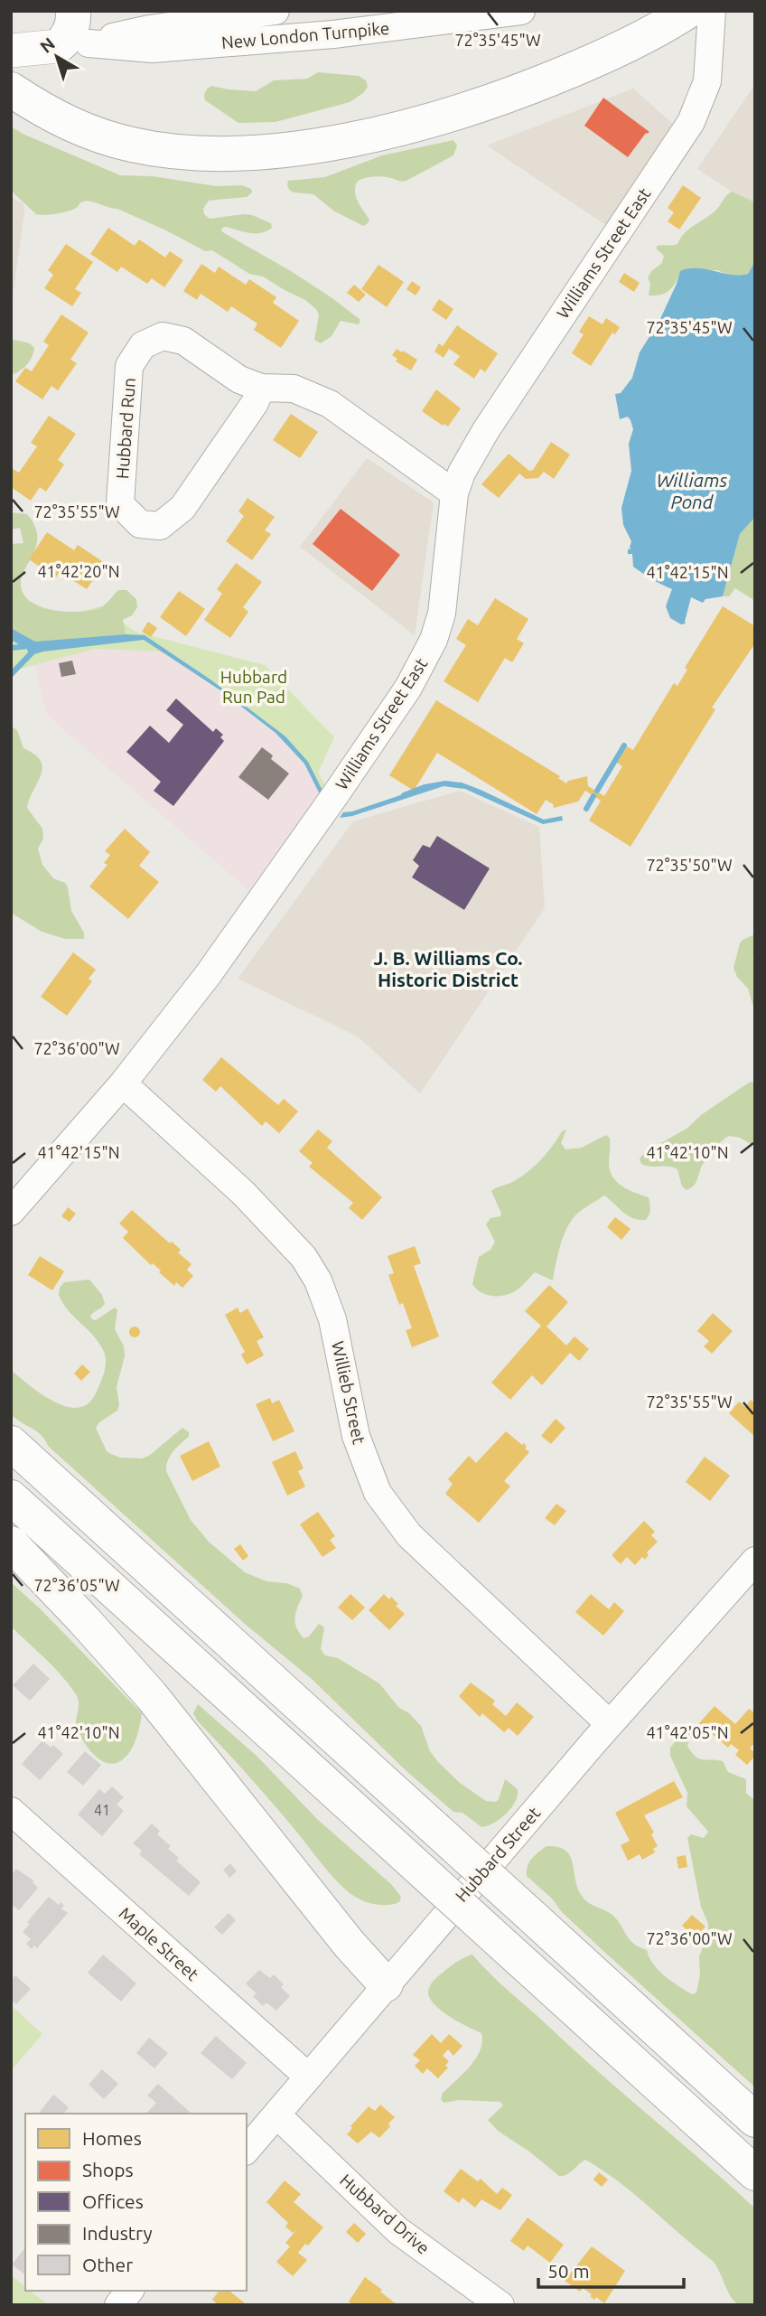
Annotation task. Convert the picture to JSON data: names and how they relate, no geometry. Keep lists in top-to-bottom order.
{
  "streets": {
    "main road": ["New London Turnpike"],
    "street": [
      "Williams Street East",
      "Hubbard Run",
      "Willieb Street",
      "Hubbard Street",
      "Maple Street",
      "Hubbard Drive"
    ]
  },
  "crossings": [
    ["Williams Street East", "Hubbard Run"],
    ["Williams Street East", "Willieb Street"],
    ["Willieb Street", "Hubbard Street"],
    ["Hubbard Street", "Maple Street"],
    ["Hubbard Street", "Hubbard Drive"]
  ],
  "districts": ["J. B. Williams Co. Historic District"],
  "water": ["Williams Pond"],
  "parks": ["Hubbard Run Pad"],
  "house_numbers": ["41"],
  "legend": [
    "Homes",
    "Shops",
    "Offices",
    "Industry",
    "Other"
  ],
  "scale_bar": "50 m",
  "north": "top left",
  "coordinates": [
    "72°35'45\"W",
    "72°35'55\"W",
    "41°42'20\"N",
    "41°42'15\"N",
    "72°35'50\"W",
    "72°36'00\"W",
    "41°42'10\"N",
    "72°36'05\"W",
    "41°42'05\"N"
  ]
}
